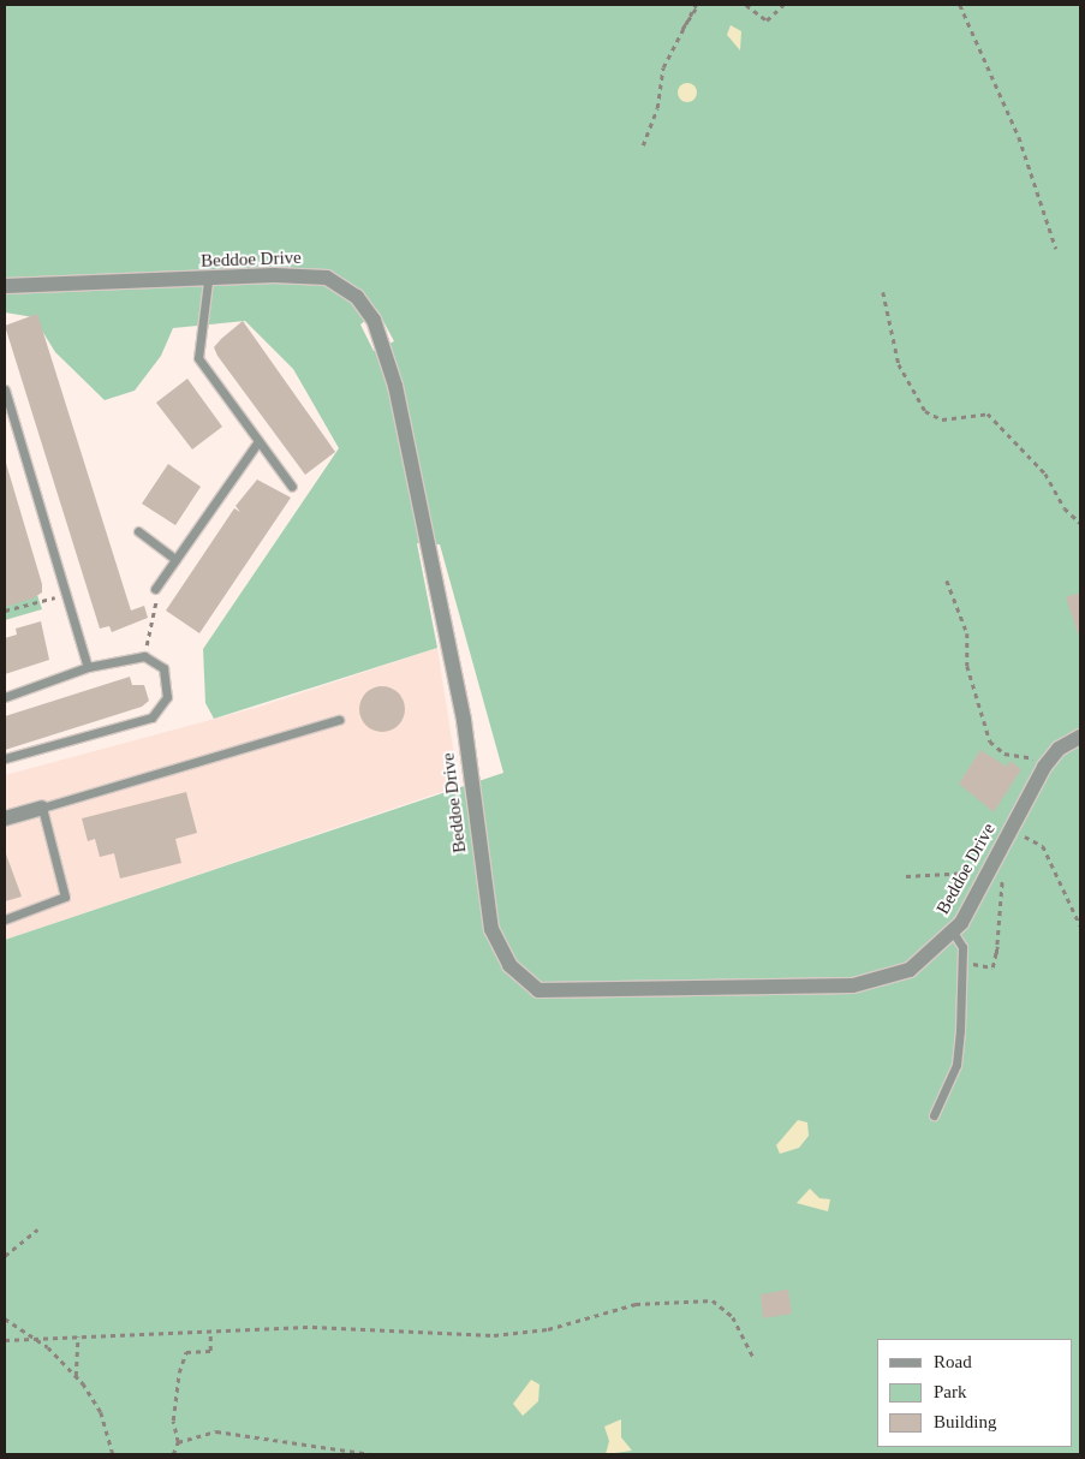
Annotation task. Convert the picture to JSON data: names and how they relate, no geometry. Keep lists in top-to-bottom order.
{
  "streets": {
    "street": ["Beddoe Drive"]
  },
  "legend": ["Road", "Park", "Building"]
}
